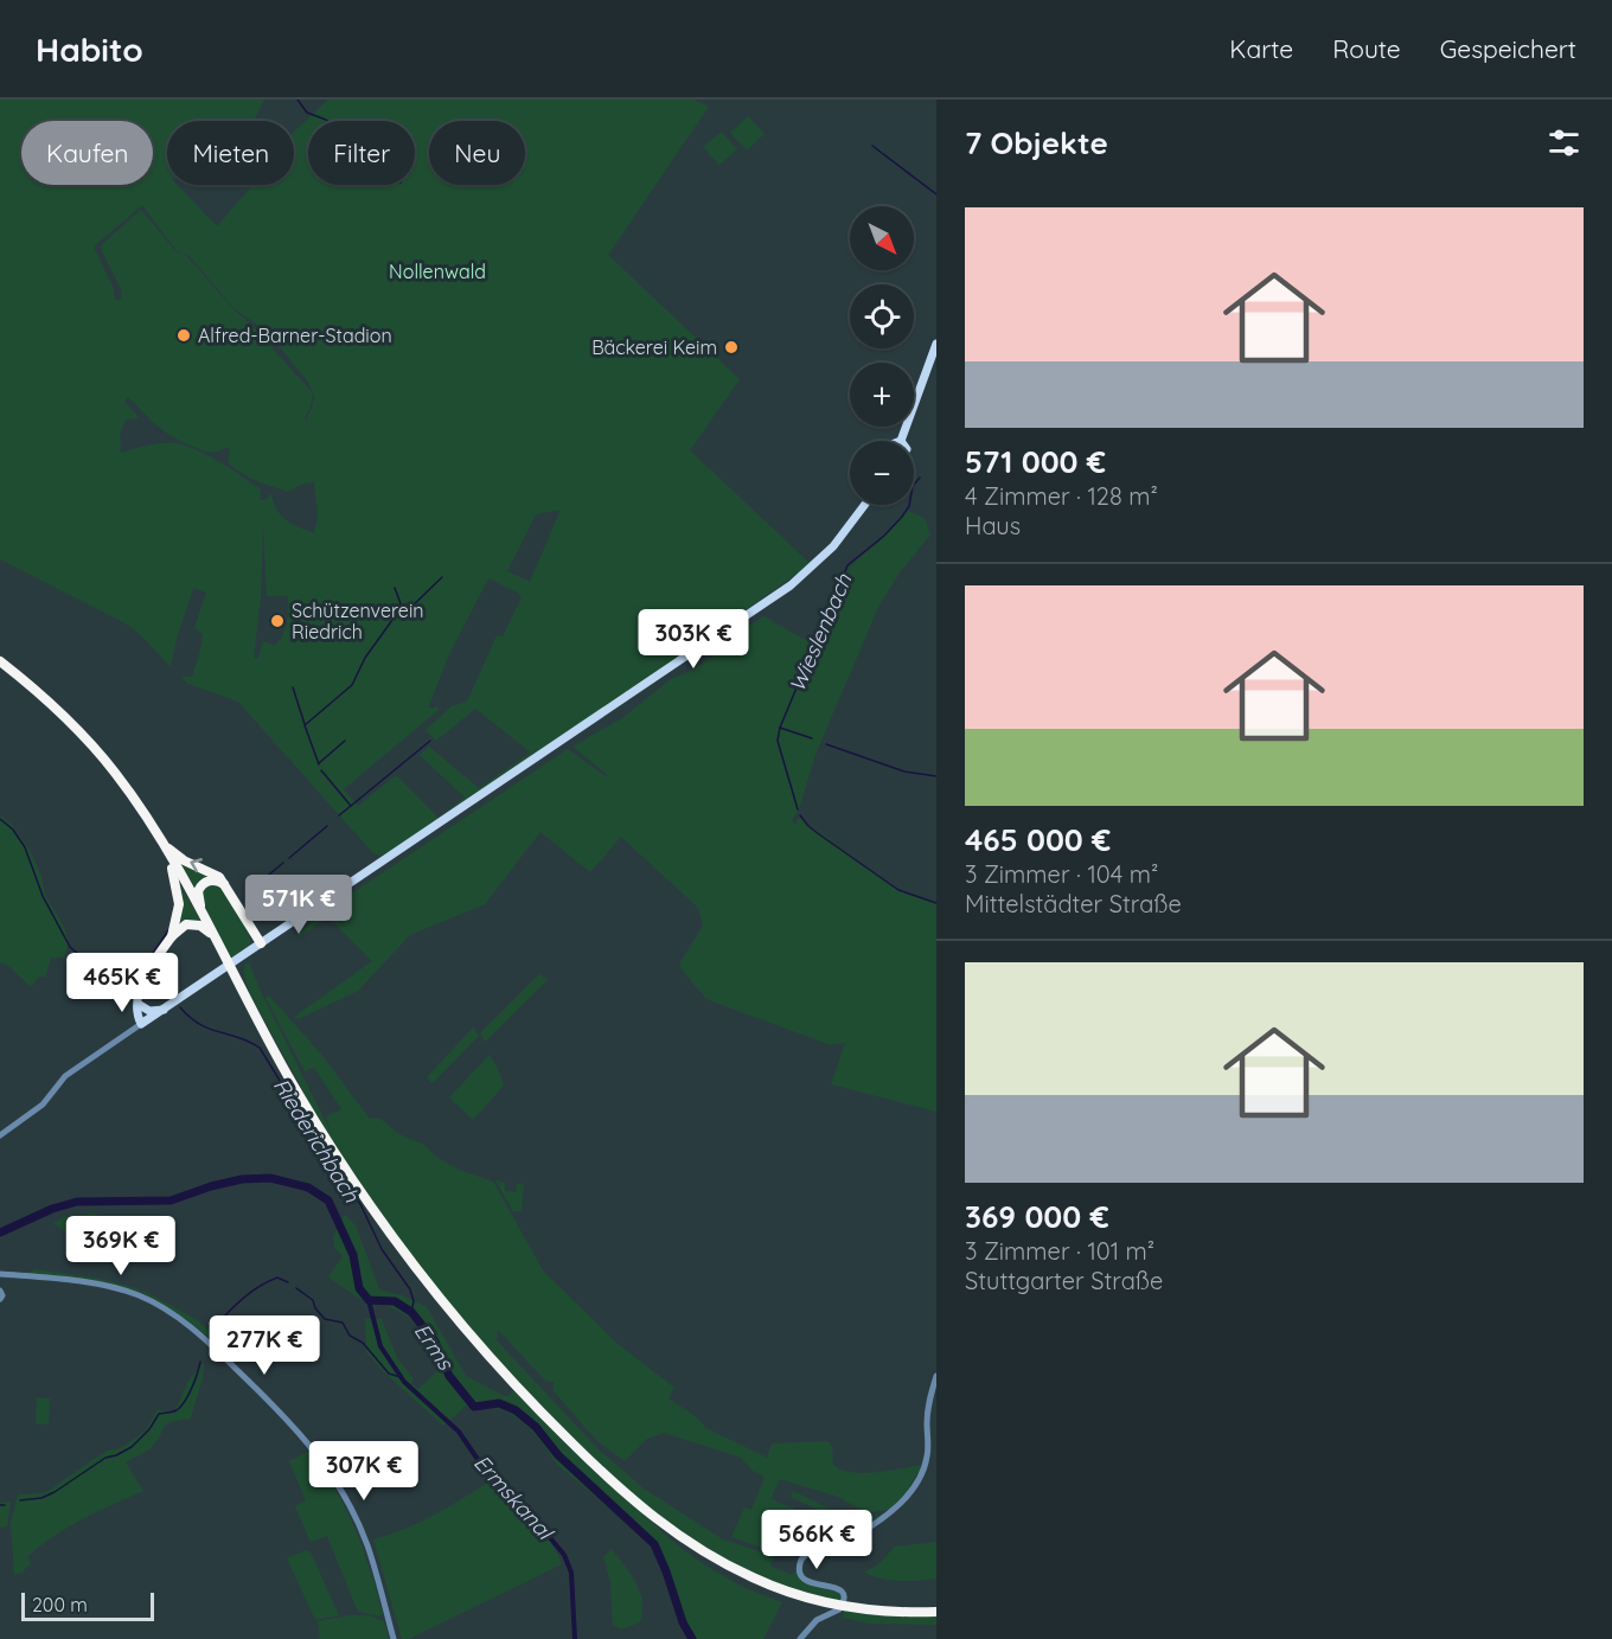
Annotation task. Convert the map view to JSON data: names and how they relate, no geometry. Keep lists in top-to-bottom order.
{
  "water": [
    "Wieslenbach",
    "Riederichbach",
    "Erms",
    "Ermskanal"
  ],
  "parks": ["Nollenwald"],
  "places": ["Alfred-Barner-Stadion", "Bäckerei Keim", "Schützenverein Riedrich"],
  "scale_bar": "200 m",
  "north": "bottom right",
  "page": {
    "header": "Habito",
    "nav": ["Karte", "Route", "Gespeichert"],
    "heading": "7 Objekte",
    "chip": [
      "Kaufen",
      "Mieten",
      "Filter",
      "Neu"
    ],
    "list": [
      {
        "name": "571 000 €",
        "note": "4 Zimmer · 128 m² · Haus"
      },
      {
        "name": "465 000 €",
        "note": "3 Zimmer · 104 m² · Mittelstädter Straße"
      },
      {
        "name": "369 000 €",
        "note": "3 Zimmer · 101 m² · Stuttgarter Straße"
      }
    ],
    "map_buttons": ["+", "−"],
    "price": [
      "303K €",
      "571K €",
      "465K €",
      "369K €",
      "277K €",
      "307K €",
      "566K €"
    ],
    "scale": "200 m"
  }
}
